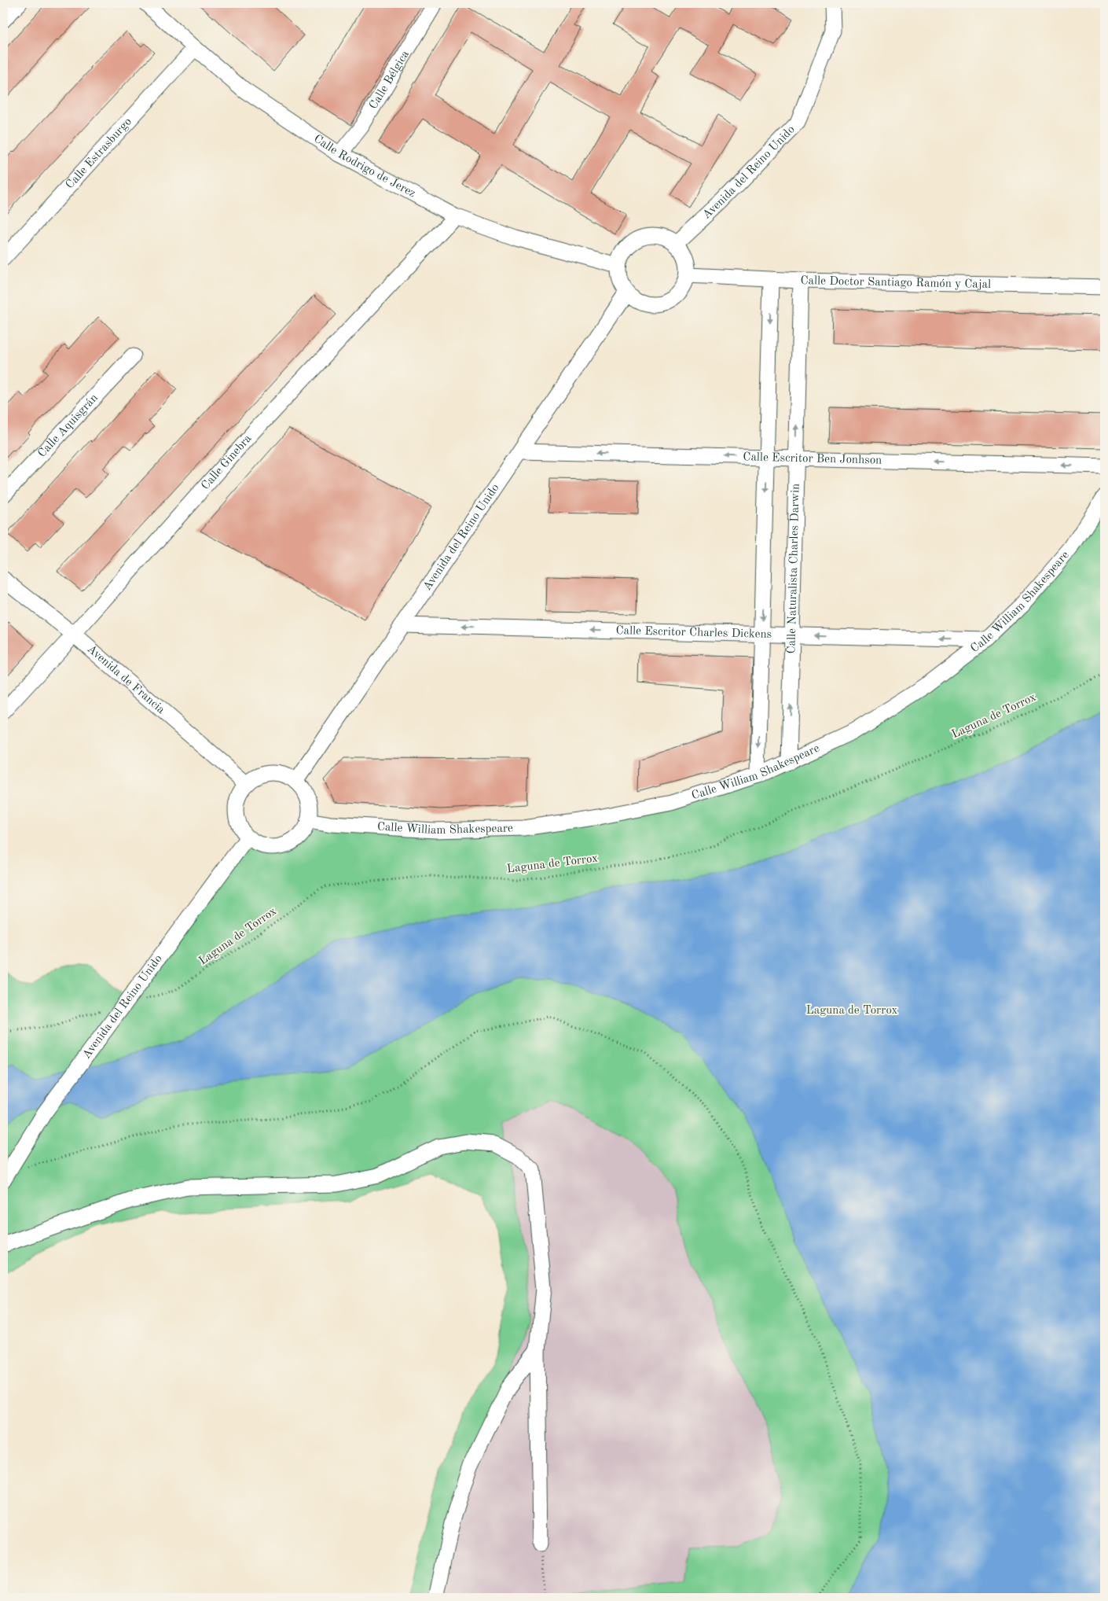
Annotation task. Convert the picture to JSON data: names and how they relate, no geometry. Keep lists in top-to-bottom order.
{
  "streets": {
    "street": [
      "Calle Bélgica",
      "Calle Estrasburgo",
      "Calle Rodrigo de Jerez",
      "Avenida del Reino Unido",
      "Calle Doctor Santiago Ramón y Cajal",
      "Calle Aquisgrán",
      "Calle Escritor Ben Jonhson",
      "Calle Ginebra",
      "Calle Naturalista Charles Darwin",
      "Calle William Shakespeare",
      "Calle Escritor Charles Dickens",
      "Avenida de Francia"
    ],
    "path": ["Laguna de Torrox"]
  },
  "crossings": [
    ["Calle Bélgica", "Calle Rodrigo de Jerez"],
    ["Calle Estrasburgo", "Calle Rodrigo de Jerez"],
    ["Calle Rodrigo de Jerez", "Avenida del Reino Unido"],
    ["Calle Rodrigo de Jerez", "Calle Doctor Santiago Ramón y Cajal"],
    ["Calle Rodrigo de Jerez", "Calle Ginebra"],
    ["Avenida del Reino Unido", "Calle Doctor Santiago Ramón y Cajal"],
    ["Avenida del Reino Unido", "Calle Escritor Ben Jonhson"],
    ["Avenida del Reino Unido", "Calle William Shakespeare"],
    ["Avenida del Reino Unido", "Calle Escritor Charles Dickens"],
    ["Avenida del Reino Unido", "Avenida de Francia"],
    ["Calle Doctor Santiago Ramón y Cajal", "Calle Naturalista Charles Darwin"],
    ["Calle Escritor Ben Jonhson", "Calle Naturalista Charles Darwin"],
    ["Calle Ginebra", "Avenida de Francia"],
    ["Calle Naturalista Charles Darwin", "Calle William Shakespeare"],
    ["Calle Naturalista Charles Darwin", "Calle Escritor Charles Dickens"],
    ["Calle William Shakespeare", "Calle Escritor Charles Dickens"],
    ["Calle William Shakespeare", "Avenida de Francia"]
  ],
  "one_way": ["Calle Escritor Ben Jonhson", "Calle Escritor Charles Dickens"],
  "parks": ["Laguna de Torrox"]
}
